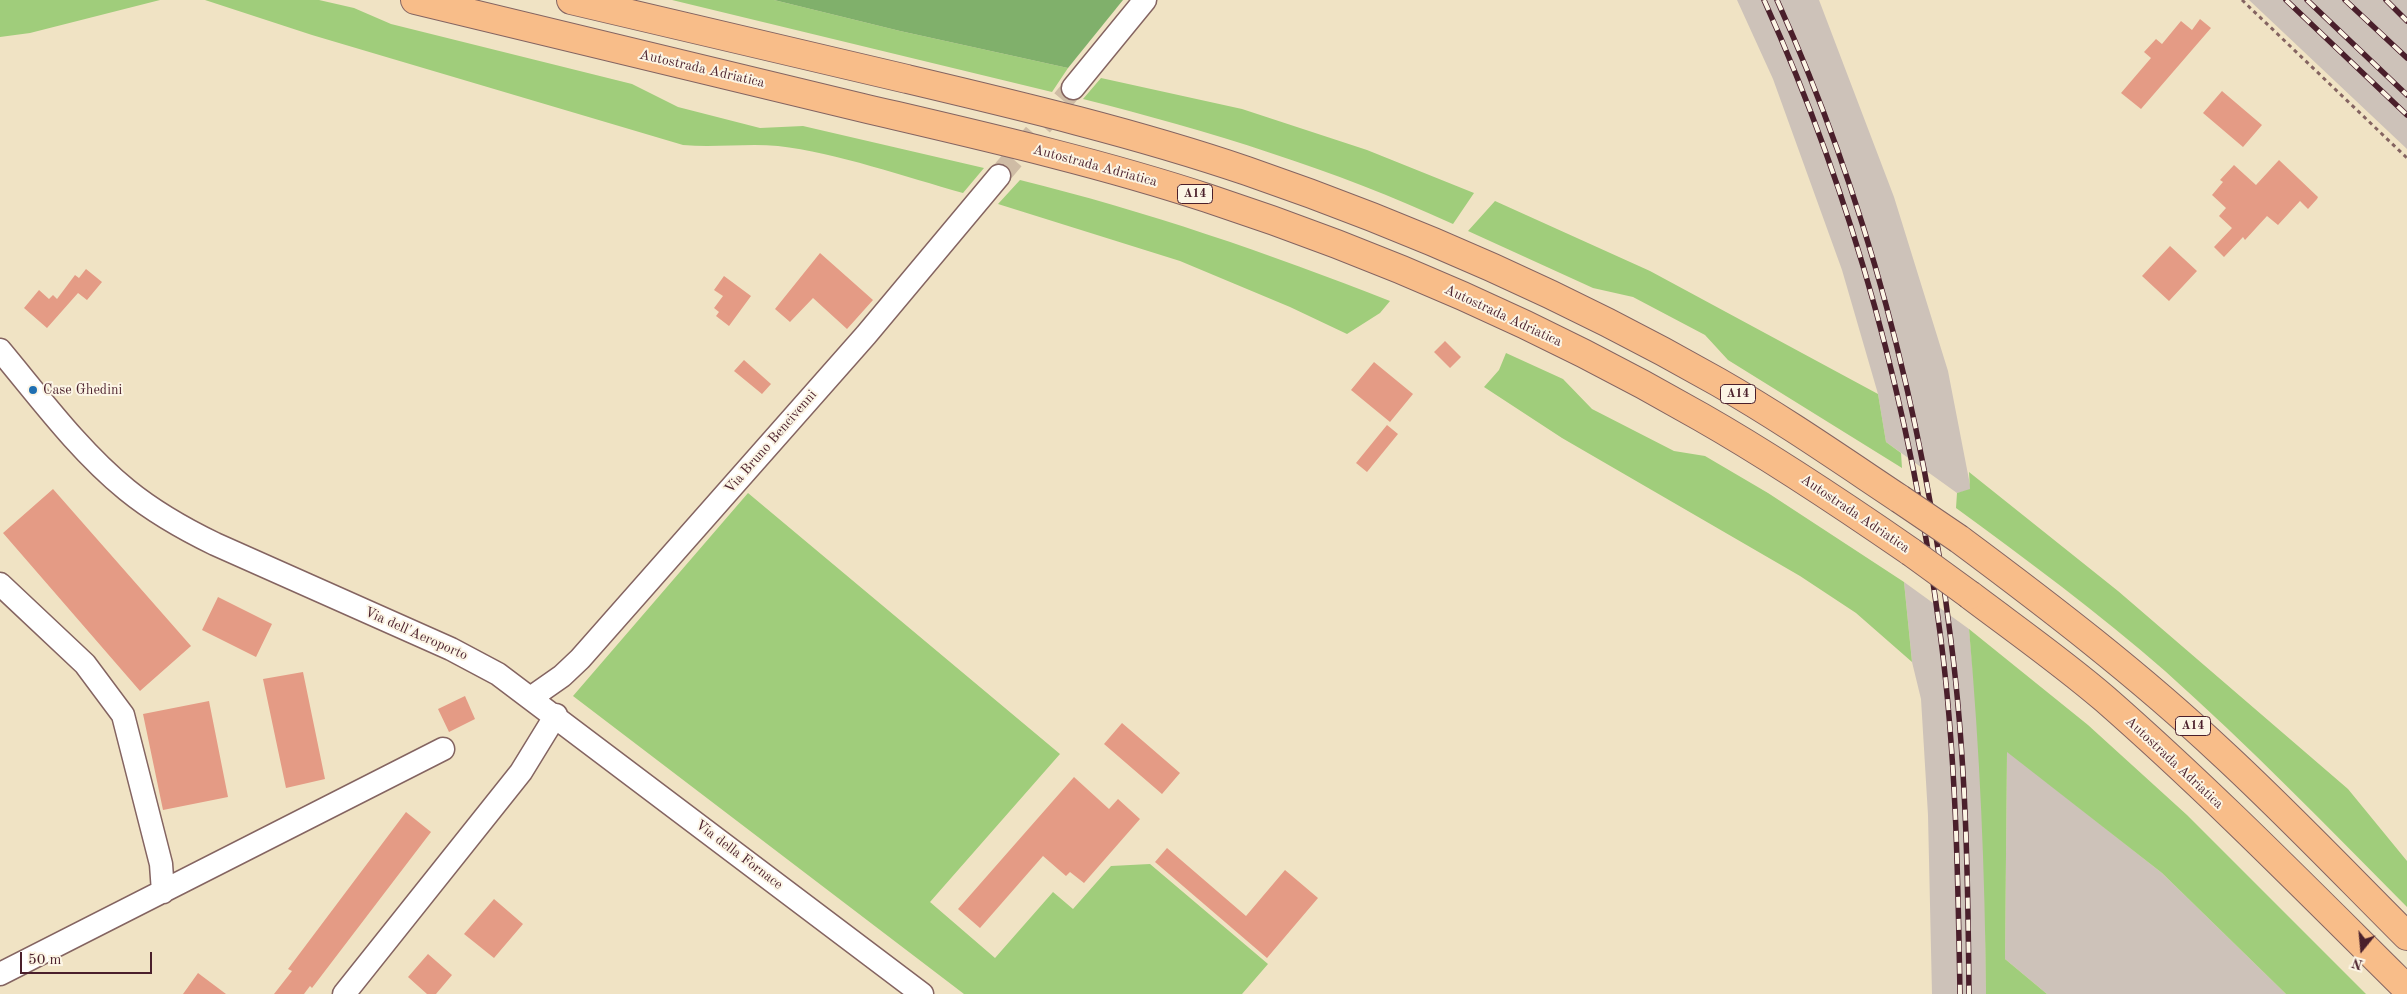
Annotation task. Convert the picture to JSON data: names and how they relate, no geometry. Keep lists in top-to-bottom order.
{
  "streets": {
    "highway": ["Autostrada Adriatica", "A14"],
    "street": ["Via Bruno Bencivenni", "Via dell'Aeroporto", "Via della Fornace"]
  },
  "crossings": [
    ["Via Bruno Bencivenni", "Via dell'Aeroporto"],
    ["Via dell'Aeroporto", "Via della Fornace"]
  ],
  "places": ["Case Ghedini"],
  "scale_bar": "50 m",
  "north": "bottom"
}
